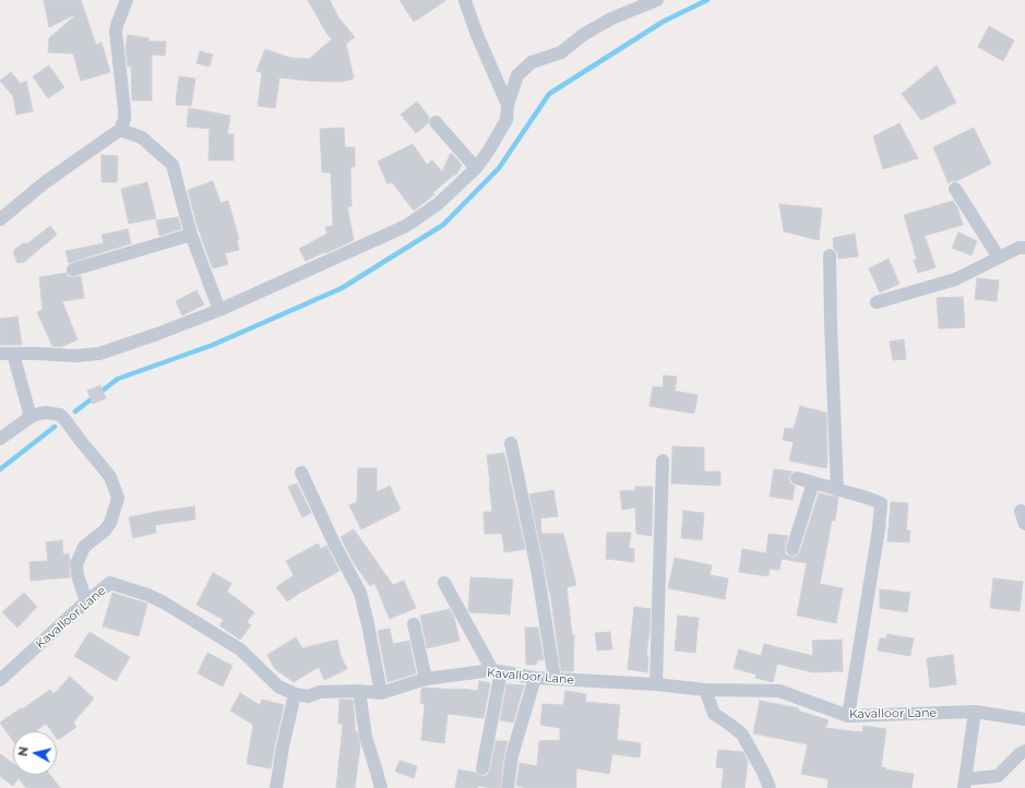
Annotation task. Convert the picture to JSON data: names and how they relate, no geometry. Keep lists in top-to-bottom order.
{
  "streets": {
    "street": ["Kavalloor Lane"]
  },
  "north": "left"
}
